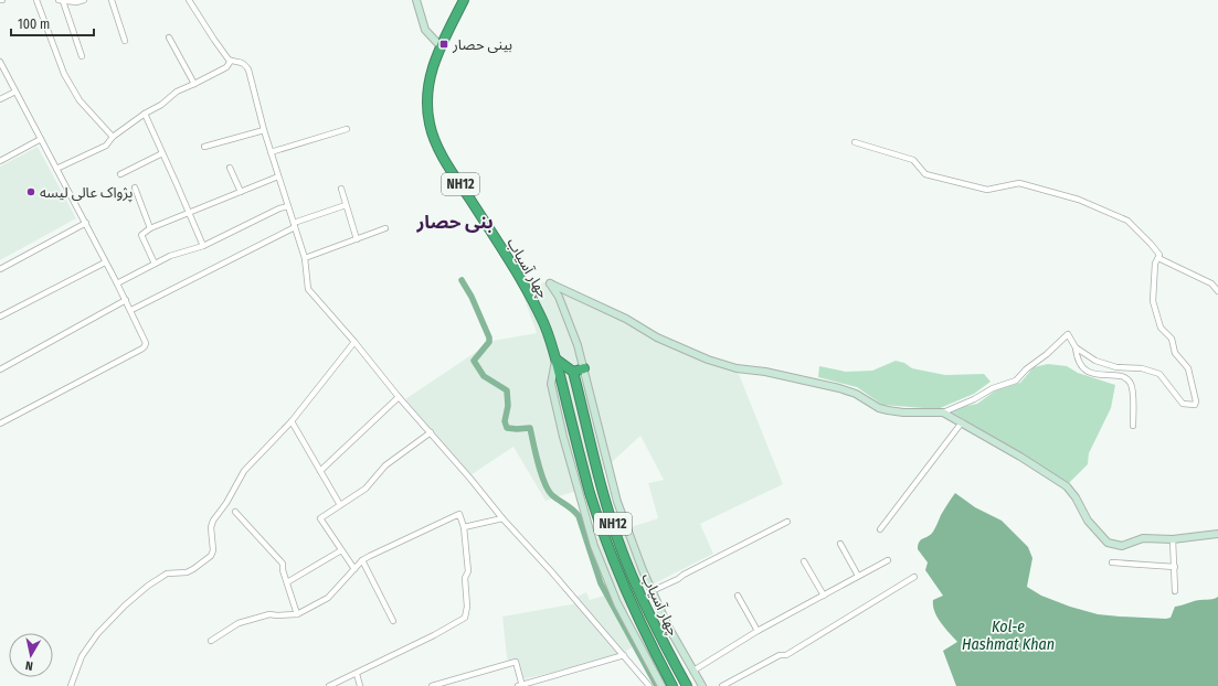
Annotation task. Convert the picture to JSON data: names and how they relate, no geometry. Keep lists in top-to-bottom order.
{
  "streets": {
    "highway": ["NH12", "چهار آسیاب"]
  },
  "districts": ["بنی حصار"],
  "water": ["Kol-e Hashmat Khan"],
  "places": {
    "transit": ["بینی حصار"],
    "other": ["پژواک عالی لیسه"]
  },
  "scale_bar": "100 m",
  "north": "bottom"
}
